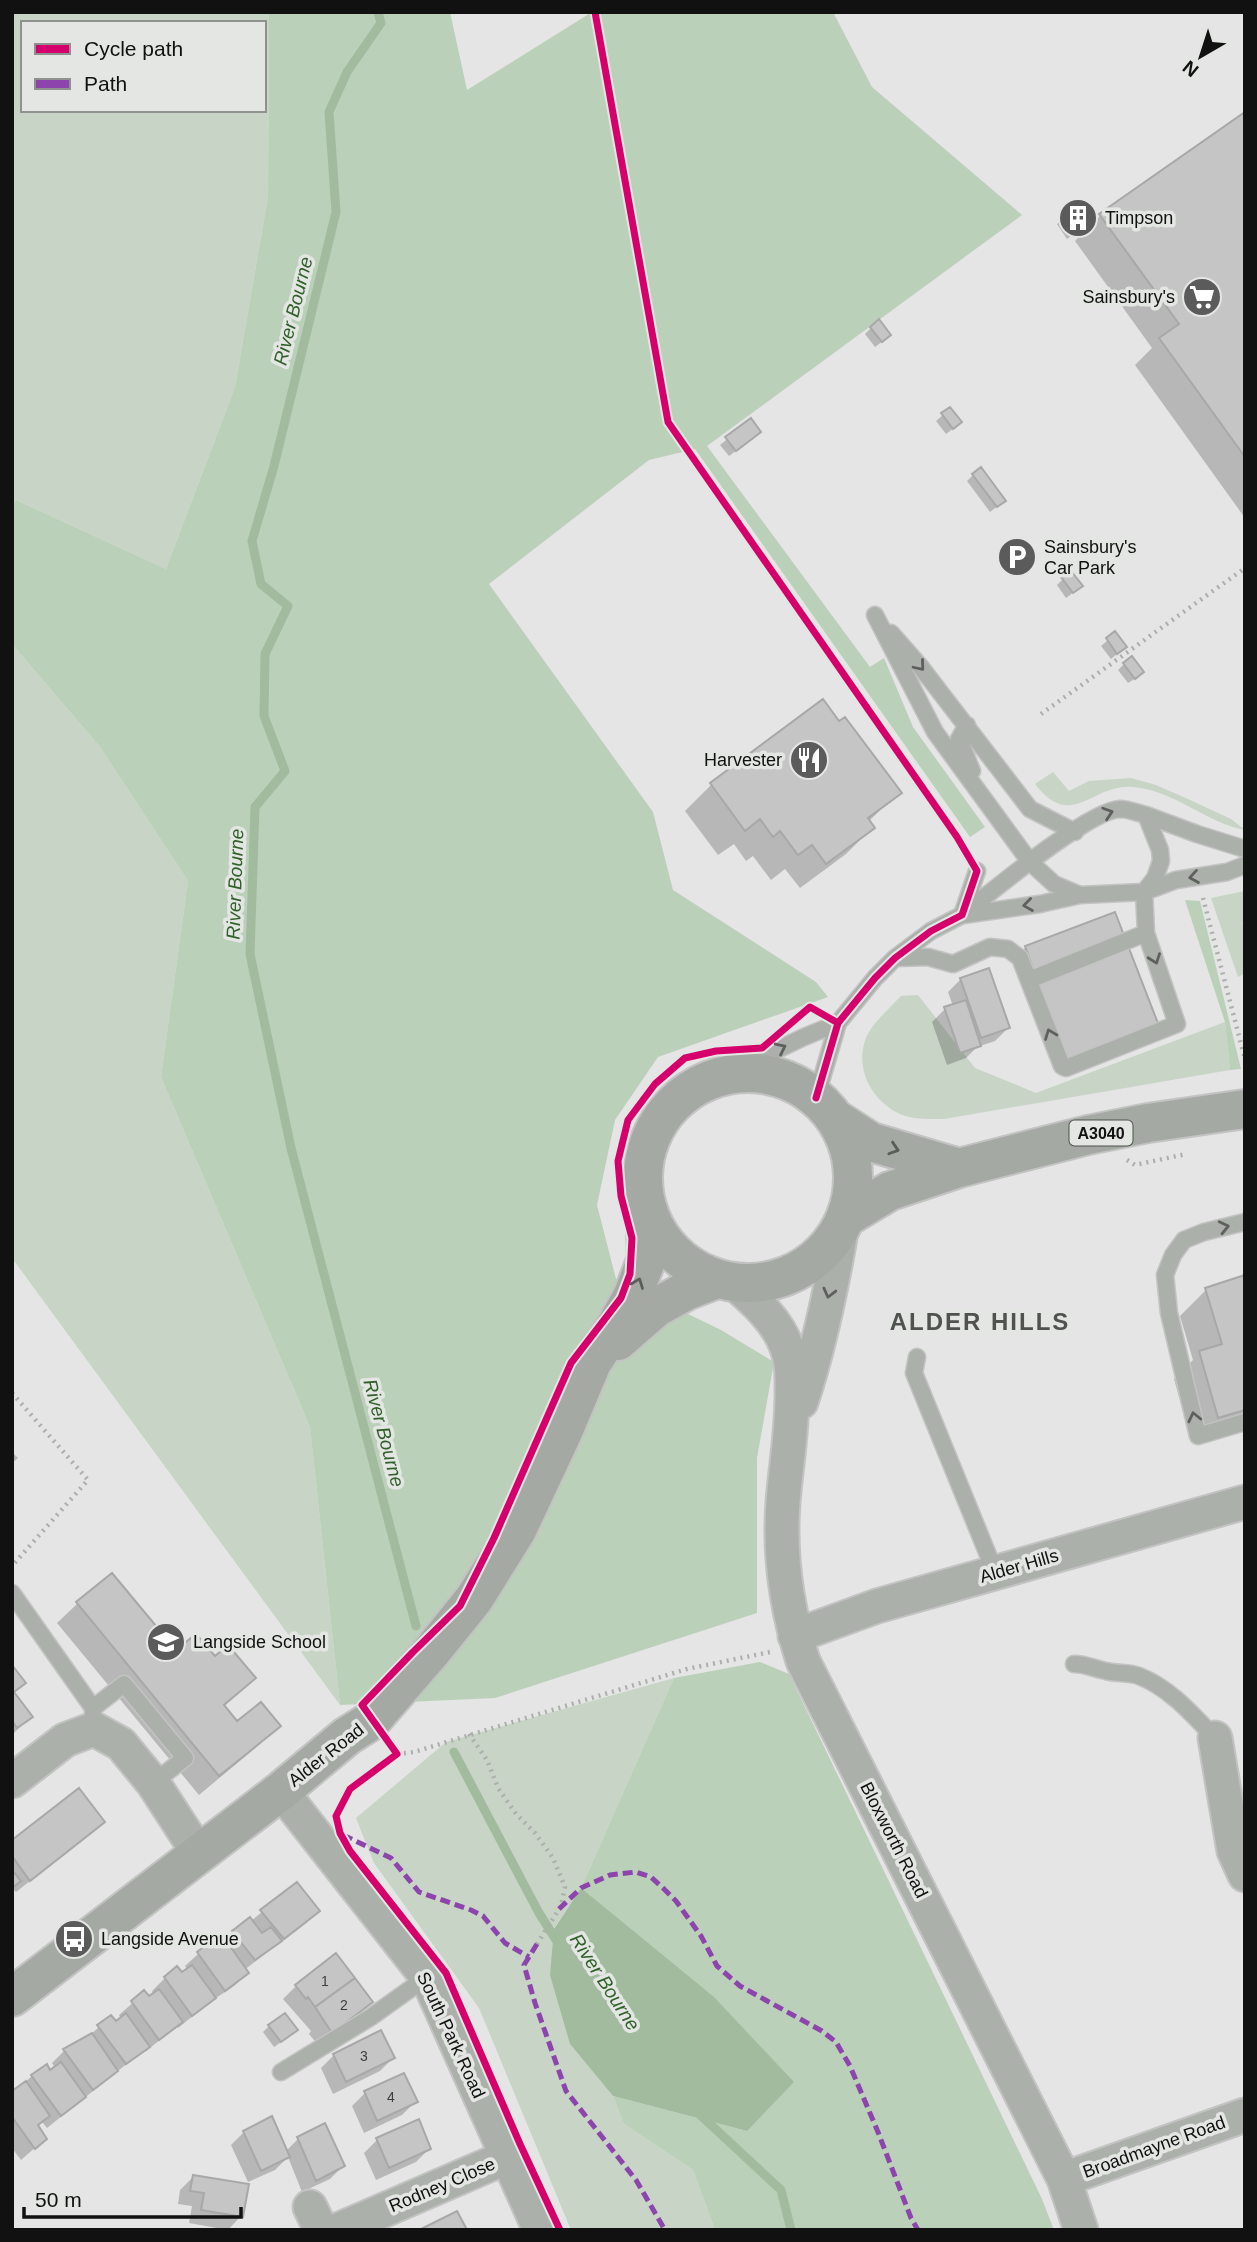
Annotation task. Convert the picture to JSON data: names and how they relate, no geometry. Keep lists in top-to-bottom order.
{
  "streets": {
    "main road": ["A3040", "Alder Road"],
    "street": [
      "Alder Hills",
      "Bloxworth Road",
      "South Park Road",
      "Broadmayne Road",
      "Rodney Close"
    ]
  },
  "crossings": [
    ["A3040", "Alder Road"],
    ["A3040", "Bloxworth Road"],
    ["Alder Hills", "Bloxworth Road"],
    ["Alder Road", "Bloxworth Road"],
    ["Alder Road", "South Park Road"],
    ["Bloxworth Road", "Broadmayne Road"],
    ["South Park Road", "Rodney Close"]
  ],
  "districts": ["ALDER HILLS"],
  "water": ["River Bourne"],
  "places": {
    "building": ["Timpson"],
    "supermarket": ["Sainsbury's"],
    "parking": ["Sainsbury's Car Park"],
    "restaurant": ["Harvester"],
    "school or university": ["Langside School"],
    "bus stop": ["Langside Avenue"]
  },
  "house_numbers": [
    "1",
    "2",
    "3",
    "4"
  ],
  "legend": ["Cycle path", "Path"],
  "scale_bar": "50 m",
  "north": "bottom left"
}
